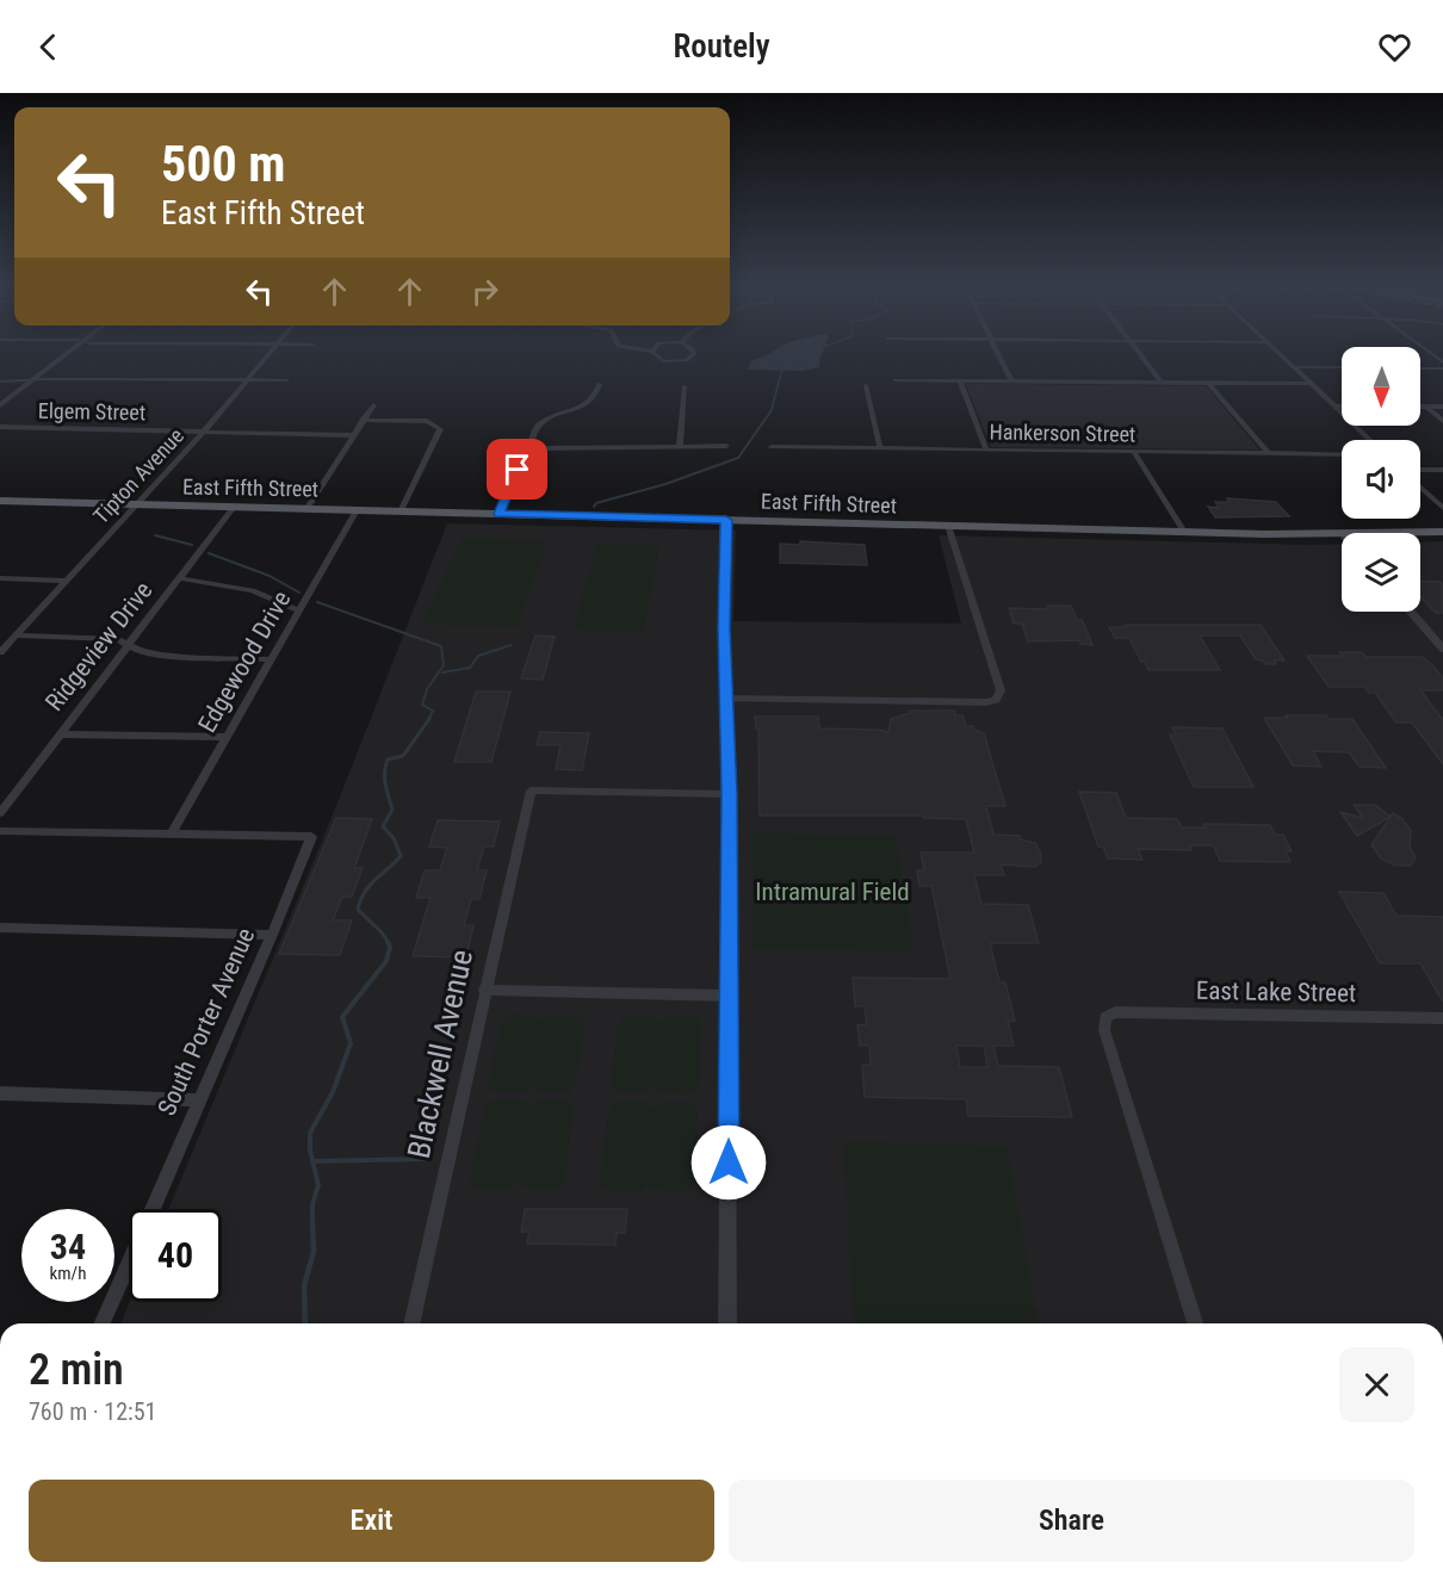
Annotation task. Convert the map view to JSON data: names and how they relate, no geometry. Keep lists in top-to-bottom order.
{
  "streets": {
    "main road": ["East Fifth Street"],
    "street": [
      "Elgem Street",
      "Hankerson Street",
      "Tipton Avenue",
      "Ridgeview Drive",
      "Edgewood Drive",
      "East Lake Street",
      "South Porter Avenue",
      "Blackwell Avenue"
    ]
  },
  "crossings": [
    ["Elgem Street", "Tipton Avenue"],
    ["Tipton Avenue", "East Fifth Street"],
    ["East Fifth Street", "Ridgeview Drive"],
    ["East Fifth Street", "Edgewood Drive"],
    ["Edgewood Drive", "South Porter Avenue"]
  ],
  "parks": ["Intramural Field"],
  "north": "bottom",
  "page": {
    "header": "Routely",
    "turn": ["500 m", "East Fifth Street"],
    "speed": "34 km/h",
    "limit": "40",
    "heading": ["2 min", "760 m · 12:51"],
    "buttons": ["Exit", "Share"]
  }
}
